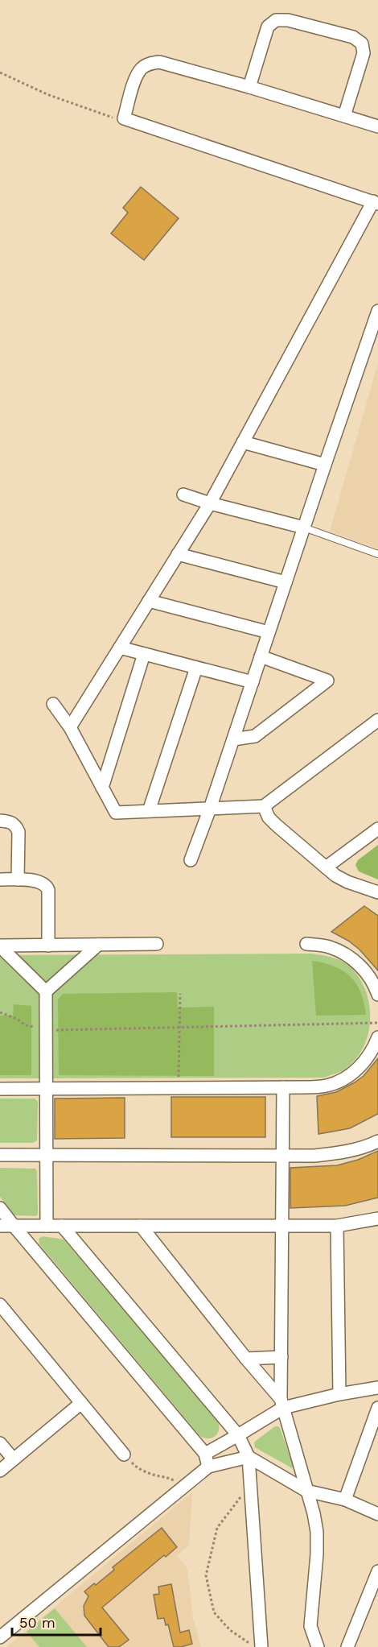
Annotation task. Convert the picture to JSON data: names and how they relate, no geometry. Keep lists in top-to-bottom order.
{
  "scale_bar": "50 m"
}
